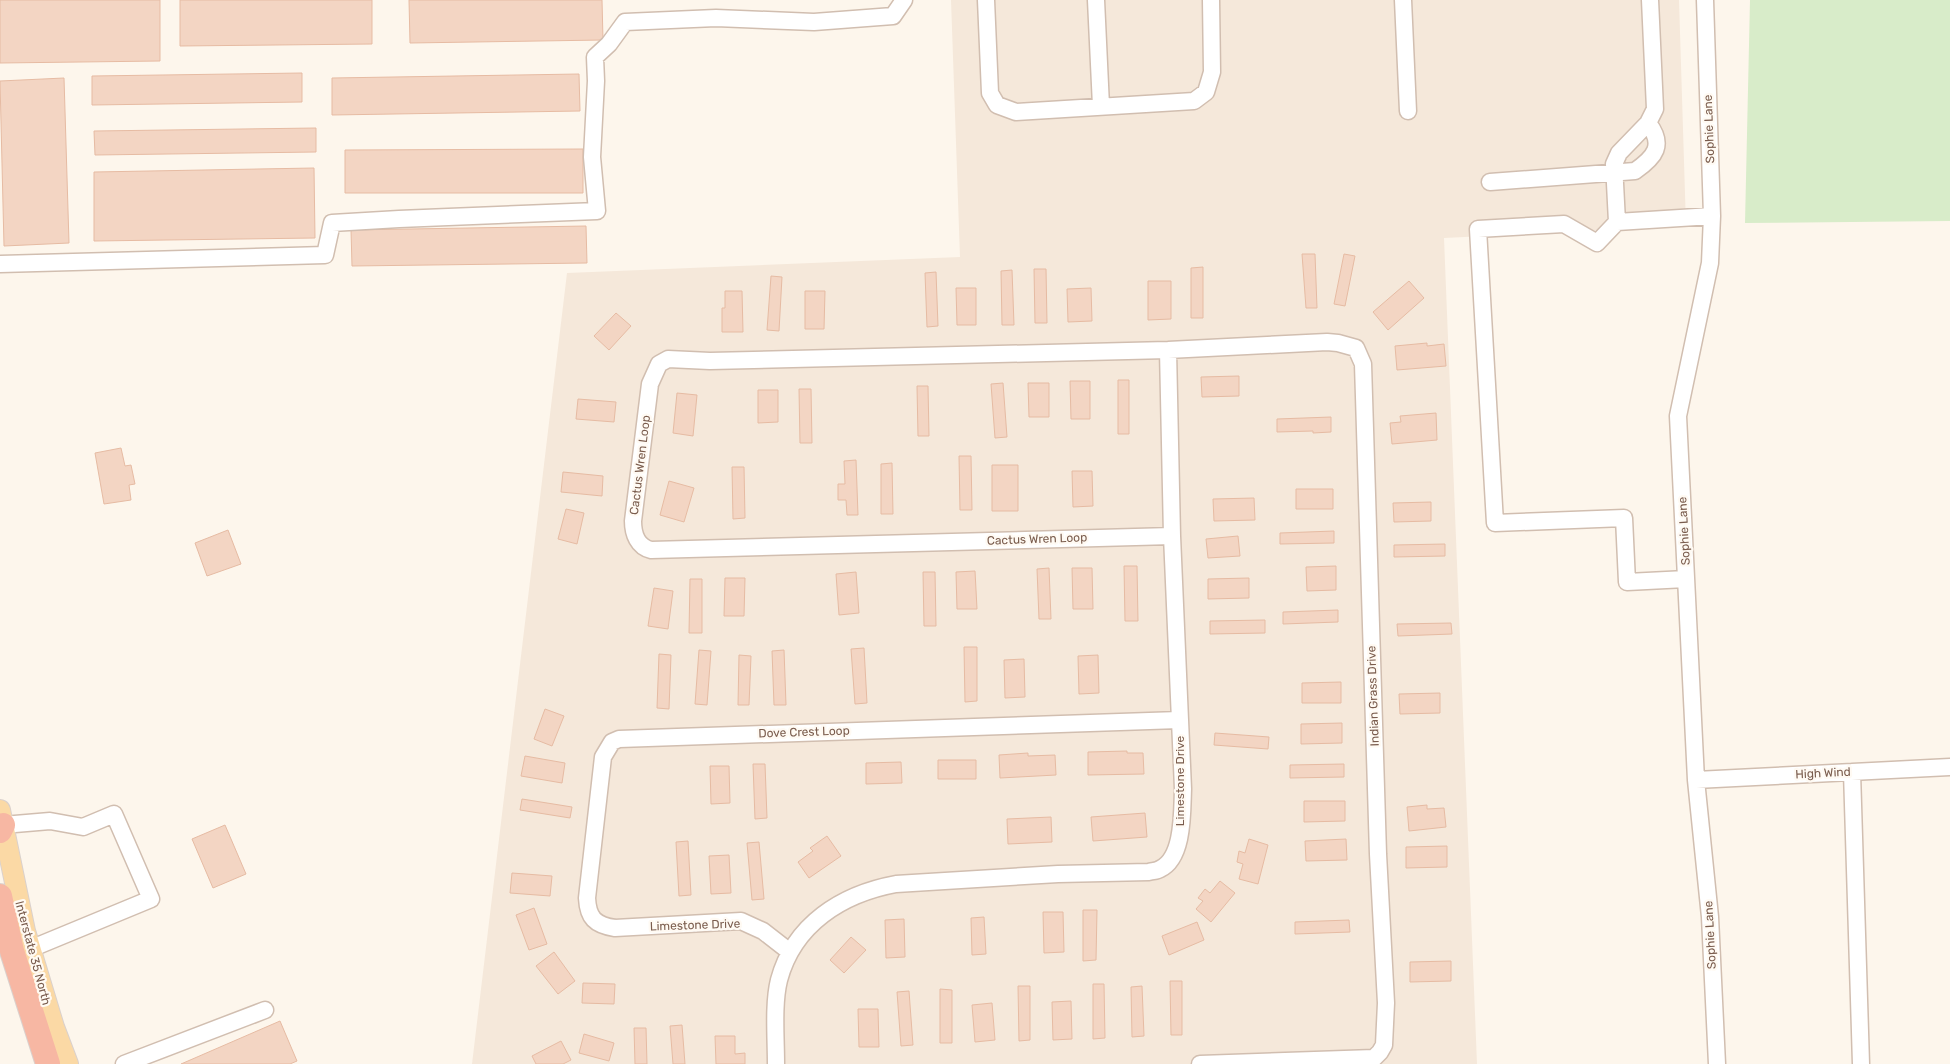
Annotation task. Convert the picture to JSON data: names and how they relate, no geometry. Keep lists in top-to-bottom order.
{
  "streets": {
    "main road": ["Interstate 35 North"],
    "street": [
      "Sophie Lane",
      "Cactus Wren Loop",
      "Indian Grass Drive",
      "Dove Crest Loop",
      "High Wind",
      "Limestone Drive"
    ]
  },
  "crossings": [
    ["Sophie Lane", "High Wind"],
    ["Cactus Wren Loop", "Indian Grass Drive"],
    ["Cactus Wren Loop", "Limestone Drive"],
    ["Indian Grass Drive", "Limestone Drive"],
    ["Dove Crest Loop", "Limestone Drive"]
  ]
}
